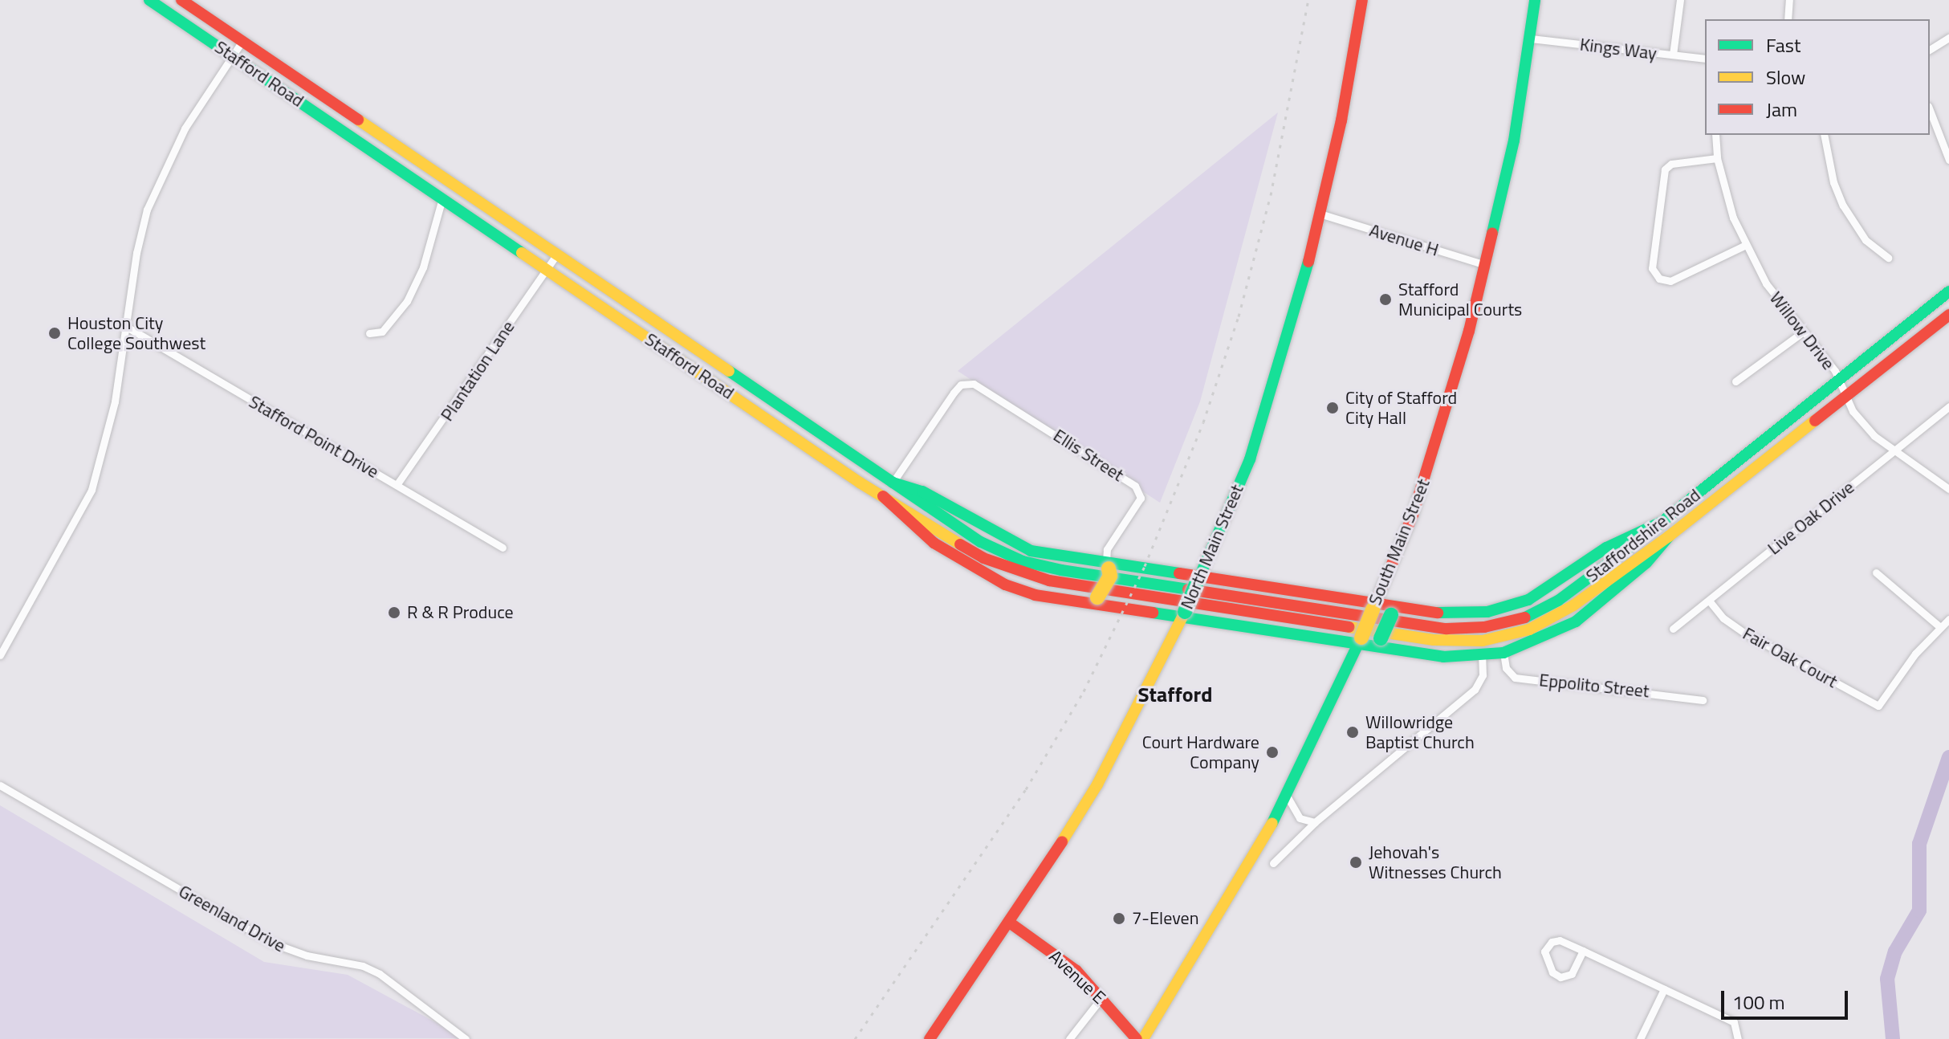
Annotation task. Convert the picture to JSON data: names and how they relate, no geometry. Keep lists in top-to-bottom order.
{
  "streets": {
    "main road": [
      "Stafford Road",
      "Staffordshire Road",
      "South Main Street",
      "North Main Street",
      "Avenue E"
    ],
    "street": [
      "Kings Way",
      "Avenue H",
      "Willow Drive",
      "Plantation Lane",
      "Stafford Point Drive",
      "Ellis Street",
      "Live Oak Drive",
      "Fair Oak Court",
      "Eppolito Street",
      "Greenland Drive"
    ]
  },
  "crossings": [
    ["Kings Way", "South Main Street"],
    ["Stafford Road", "Plantation Lane"],
    ["Stafford Road", "Ellis Street"],
    ["Stafford Road", "Staffordshire Road"],
    ["Avenue H", "South Main Street"],
    ["Avenue H", "North Main Street"],
    ["Willow Drive", "Live Oak Drive"],
    ["Willow Drive", "Staffordshire Road"],
    ["Plantation Lane", "Stafford Point Drive"],
    ["Live Oak Drive", "Fair Oak Court"],
    ["North Main Street", "Avenue E"]
  ],
  "districts": ["Stafford"],
  "places": [
    "Stafford Municipal Courts",
    "Houston City College Southwest",
    "City of Stafford City Hall",
    "R & R Produce",
    "Willowridge Baptist Church",
    "Court Hardware Company",
    "Jehovah's Witnesses Church",
    "7-Eleven"
  ],
  "legend": ["Fast", "Slow", "Jam"],
  "scale_bar": "100 m"
}
